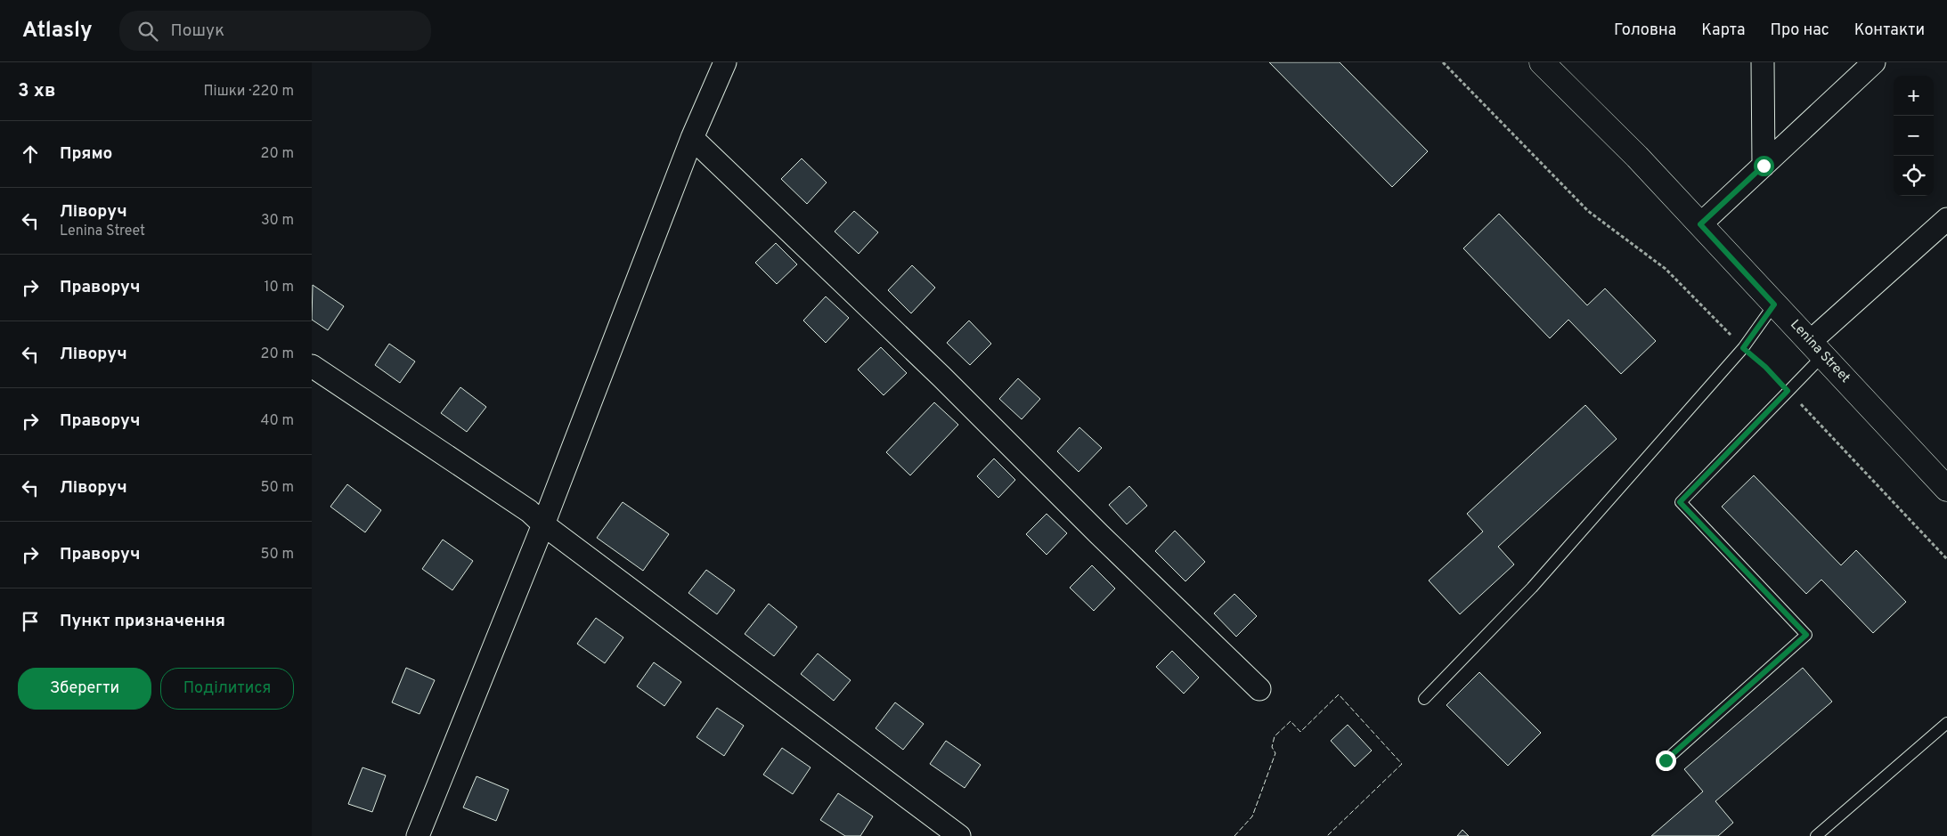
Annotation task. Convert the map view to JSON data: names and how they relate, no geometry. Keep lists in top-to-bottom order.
{
  "streets": {
    "street": ["Lenina Street"]
  },
  "page": {
    "header": "Atlasly",
    "search": "Пошук",
    "nav": [
      "Головна",
      "Карта",
      "Про нас",
      "Контакти"
    ],
    "heading": ["3 хв", "Пішки · 220 m"],
    "map_buttons": ["+", "−"],
    "list": [
      ["Прямо", "20 m"],
      ["Ліворуч", "Lenina Street", "30 m"],
      ["Праворуч", "10 m"],
      ["Ліворуч", "20 m"],
      ["Праворуч", "40 m"],
      ["Ліворуч", "50 m"],
      ["Праворуч", "50 m"],
      "Пункт призначення"
    ],
    "buttons": ["Зберегти", "Поділитися"]
  }
}
